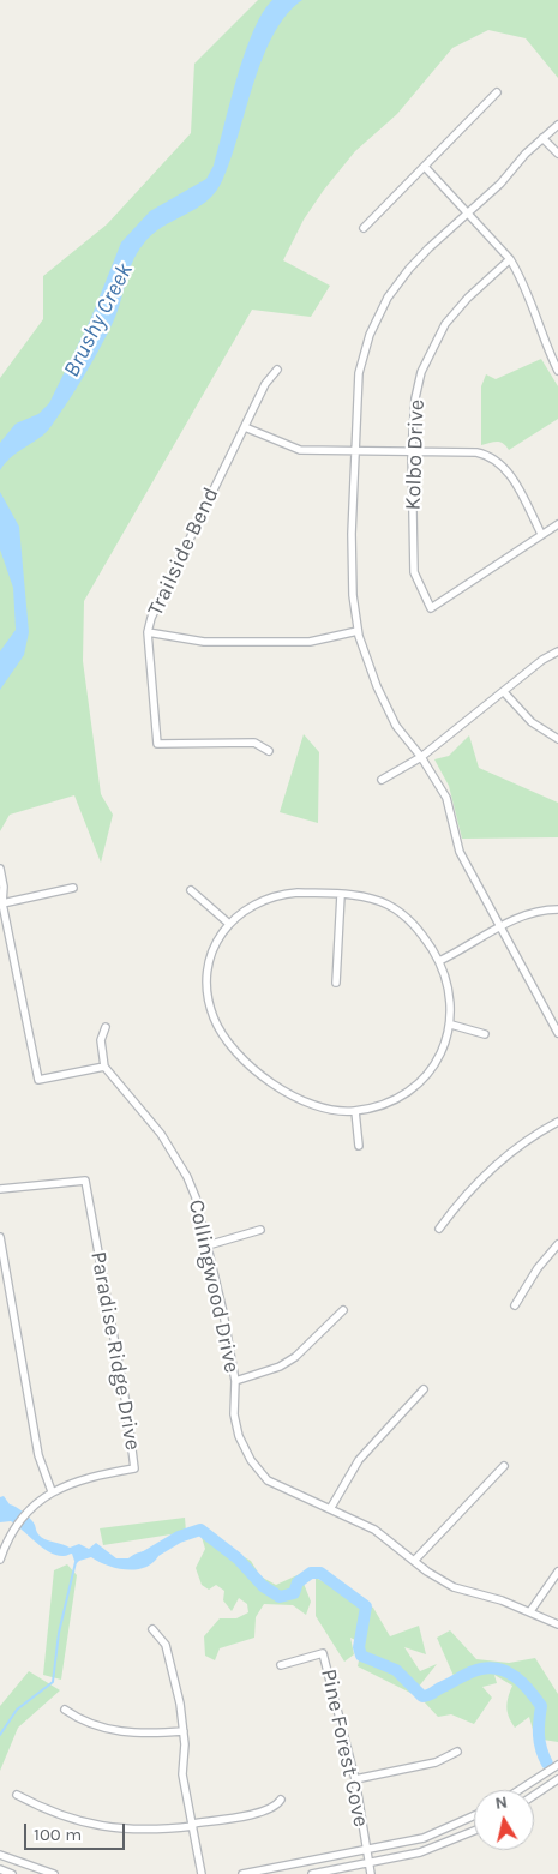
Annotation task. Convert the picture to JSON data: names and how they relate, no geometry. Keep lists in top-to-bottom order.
{
  "streets": {
    "street": [
      "Kolbo Drive",
      "Trailside Bend",
      "Collingwood Drive",
      "Paradise Ridge Drive",
      "Pine Forest Cove"
    ]
  },
  "water": ["Brushy Creek"],
  "scale_bar": "100 m",
  "north": "top"
}
